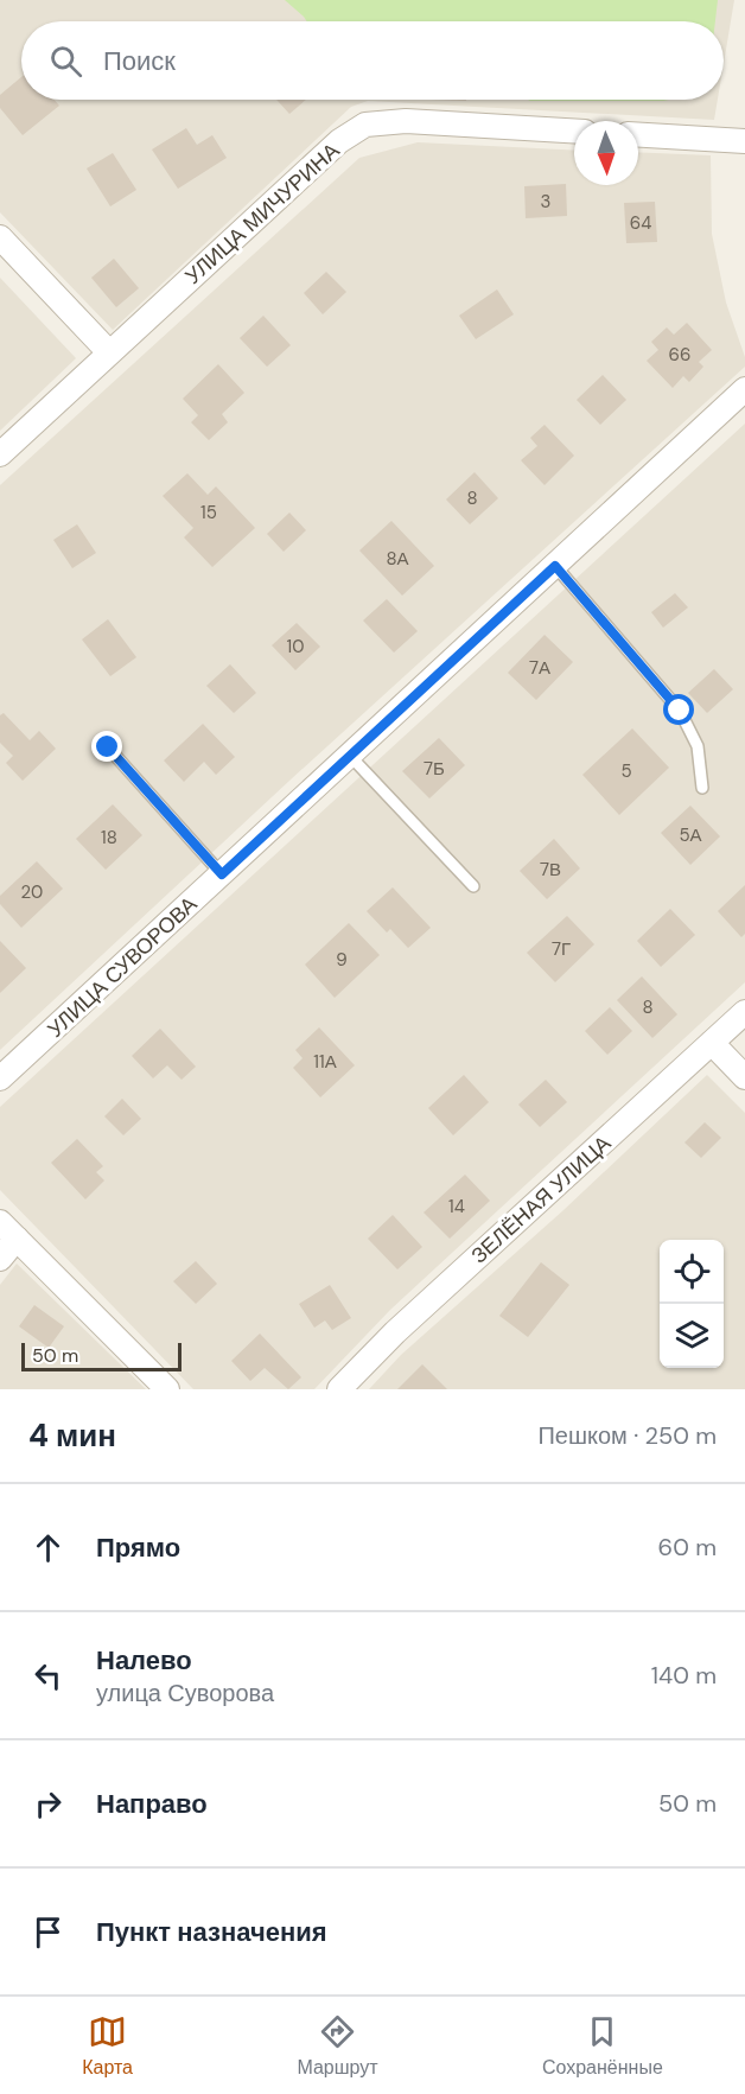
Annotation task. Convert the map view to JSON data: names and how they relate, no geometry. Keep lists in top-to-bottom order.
{
  "streets": {
    "street": ["УЛИЦА МИЧУРИНА", "УЛИЦА СУВОРОВА", "ЗЕЛЁНАЯ УЛИЦА"]
  },
  "house_numbers": [
    "3",
    "64",
    "66",
    "8",
    "15",
    "8А",
    "10",
    "7А",
    "7Б",
    "5",
    "5А",
    "18",
    "7В",
    "20",
    "7Г",
    "9",
    "8",
    "11А",
    "14"
  ],
  "scale_bar": "50 m",
  "north": "bottom",
  "page": {
    "search": "Поиск",
    "scale": "50 m",
    "heading": ["4 мин", "Пешком · 250 m"],
    "list": [
      ["Прямо", "60 m"],
      ["Налево", "улица Суворова", "140 m"],
      ["Направо", "50 m"],
      "Пункт назначения"
    ],
    "nav": ["Карта", "Маршрут", "Сохранённые"]
  }
}
